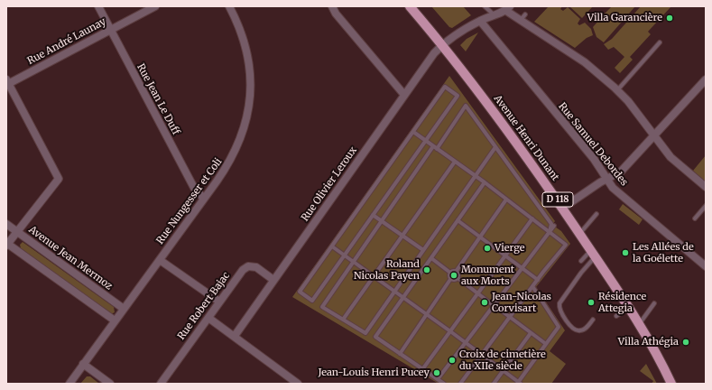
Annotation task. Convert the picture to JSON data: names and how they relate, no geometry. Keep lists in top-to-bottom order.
{
  "streets": {
    "main road": ["Avenue Henri Dunant", "D 118"],
    "street": [
      "Rue André Launay",
      "Rue Jean Le Duff",
      "Rue Samuel Debordes",
      "Rue Olivier Leroux",
      "Rue Nungesser et Coli",
      "Avenue Jean Mermoz",
      "Rue Robert Bajac"
    ]
  },
  "crossings": [
    ["Rue André Launay", "Rue Jean Le Duff"],
    ["Rue Jean Le Duff", "Rue Nungesser et Coli"],
    ["Avenue Henri Dunant", "Rue Olivier Leroux"],
    ["Rue Samuel Debordes", "Rue Olivier Leroux"],
    ["Rue Olivier Leroux", "Rue Robert Bajac"],
    ["Rue Nungesser et Coli", "Avenue Jean Mermoz"]
  ],
  "places": [
    "Villa Garancière",
    "Vierge",
    "Les Allées de la Goélette",
    "Roland Nicolas Payen",
    "Monument aux Morts",
    "Jean-Nicolas Corvisart",
    "Résidence Attegia",
    "Villa Athégia",
    "Croix de cimetière du XIIe siècle",
    "Jean-Louis Henri Pucey"
  ]
}
